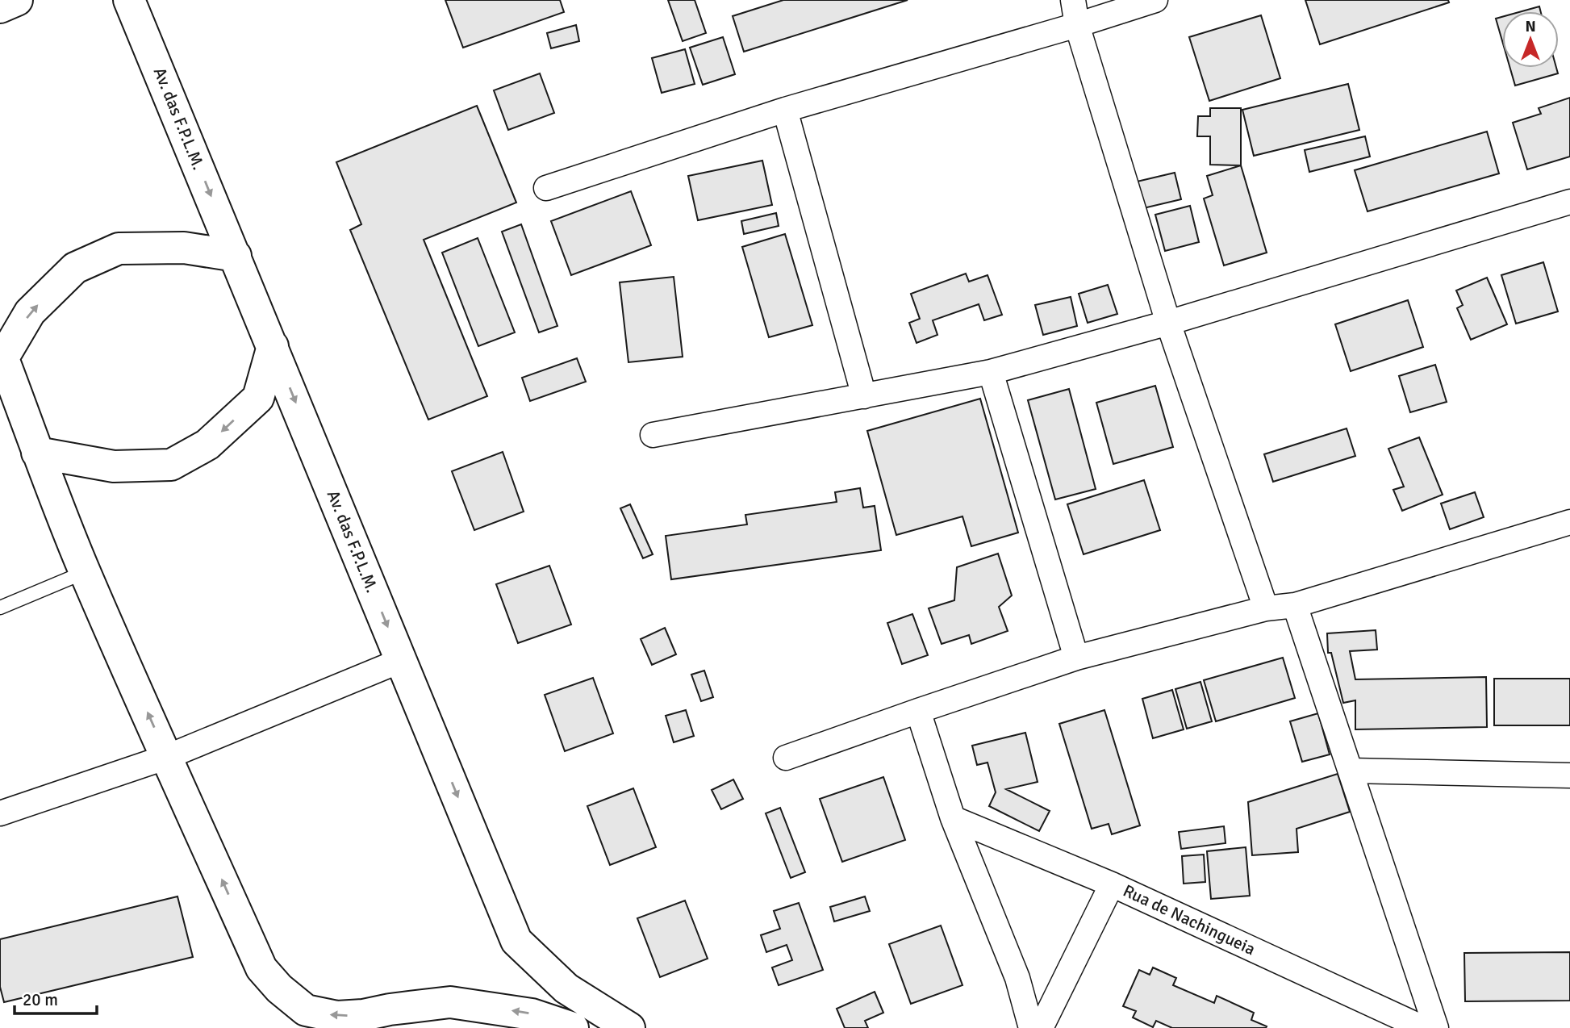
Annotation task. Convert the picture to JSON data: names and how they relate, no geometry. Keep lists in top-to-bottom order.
{
  "streets": {
    "main road": ["Av. das F.P.L.M."],
    "street": ["Rua de Nachingueia"]
  },
  "scale_bar": "20 m",
  "north": "top"
}
